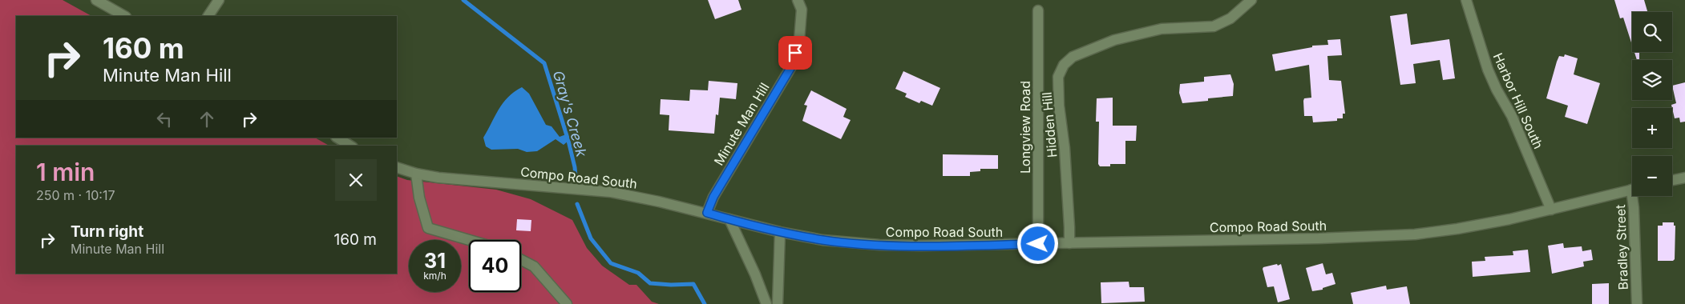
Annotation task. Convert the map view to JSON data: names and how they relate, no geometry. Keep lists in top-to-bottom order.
{
  "streets": {
    "street": [
      "Harbor Hill South",
      "Minute Man Hill",
      "Hidden Hill",
      "Longview Road",
      "Compo Road South",
      "Bradley Street"
    ]
  },
  "crossings": [
    ["Harbor Hill South", "Compo Road South"],
    ["Minute Man Hill", "Compo Road South"],
    ["Hidden Hill", "Compo Road South"],
    ["Longview Road", "Compo Road South"]
  ],
  "water": ["Gray's Creek"],
  "page": {
    "map_buttons": ["+", "−"],
    "turn": ["160 m", "Minute Man Hill"],
    "heading": ["1 min", "250 m · 10:17"],
    "list": [
      {
        "name": "Turn right",
        "note": "Minute Man Hill",
        "value": "160 m"
      }
    ],
    "speed": "31 km/h",
    "limit": "40"
  }
}
